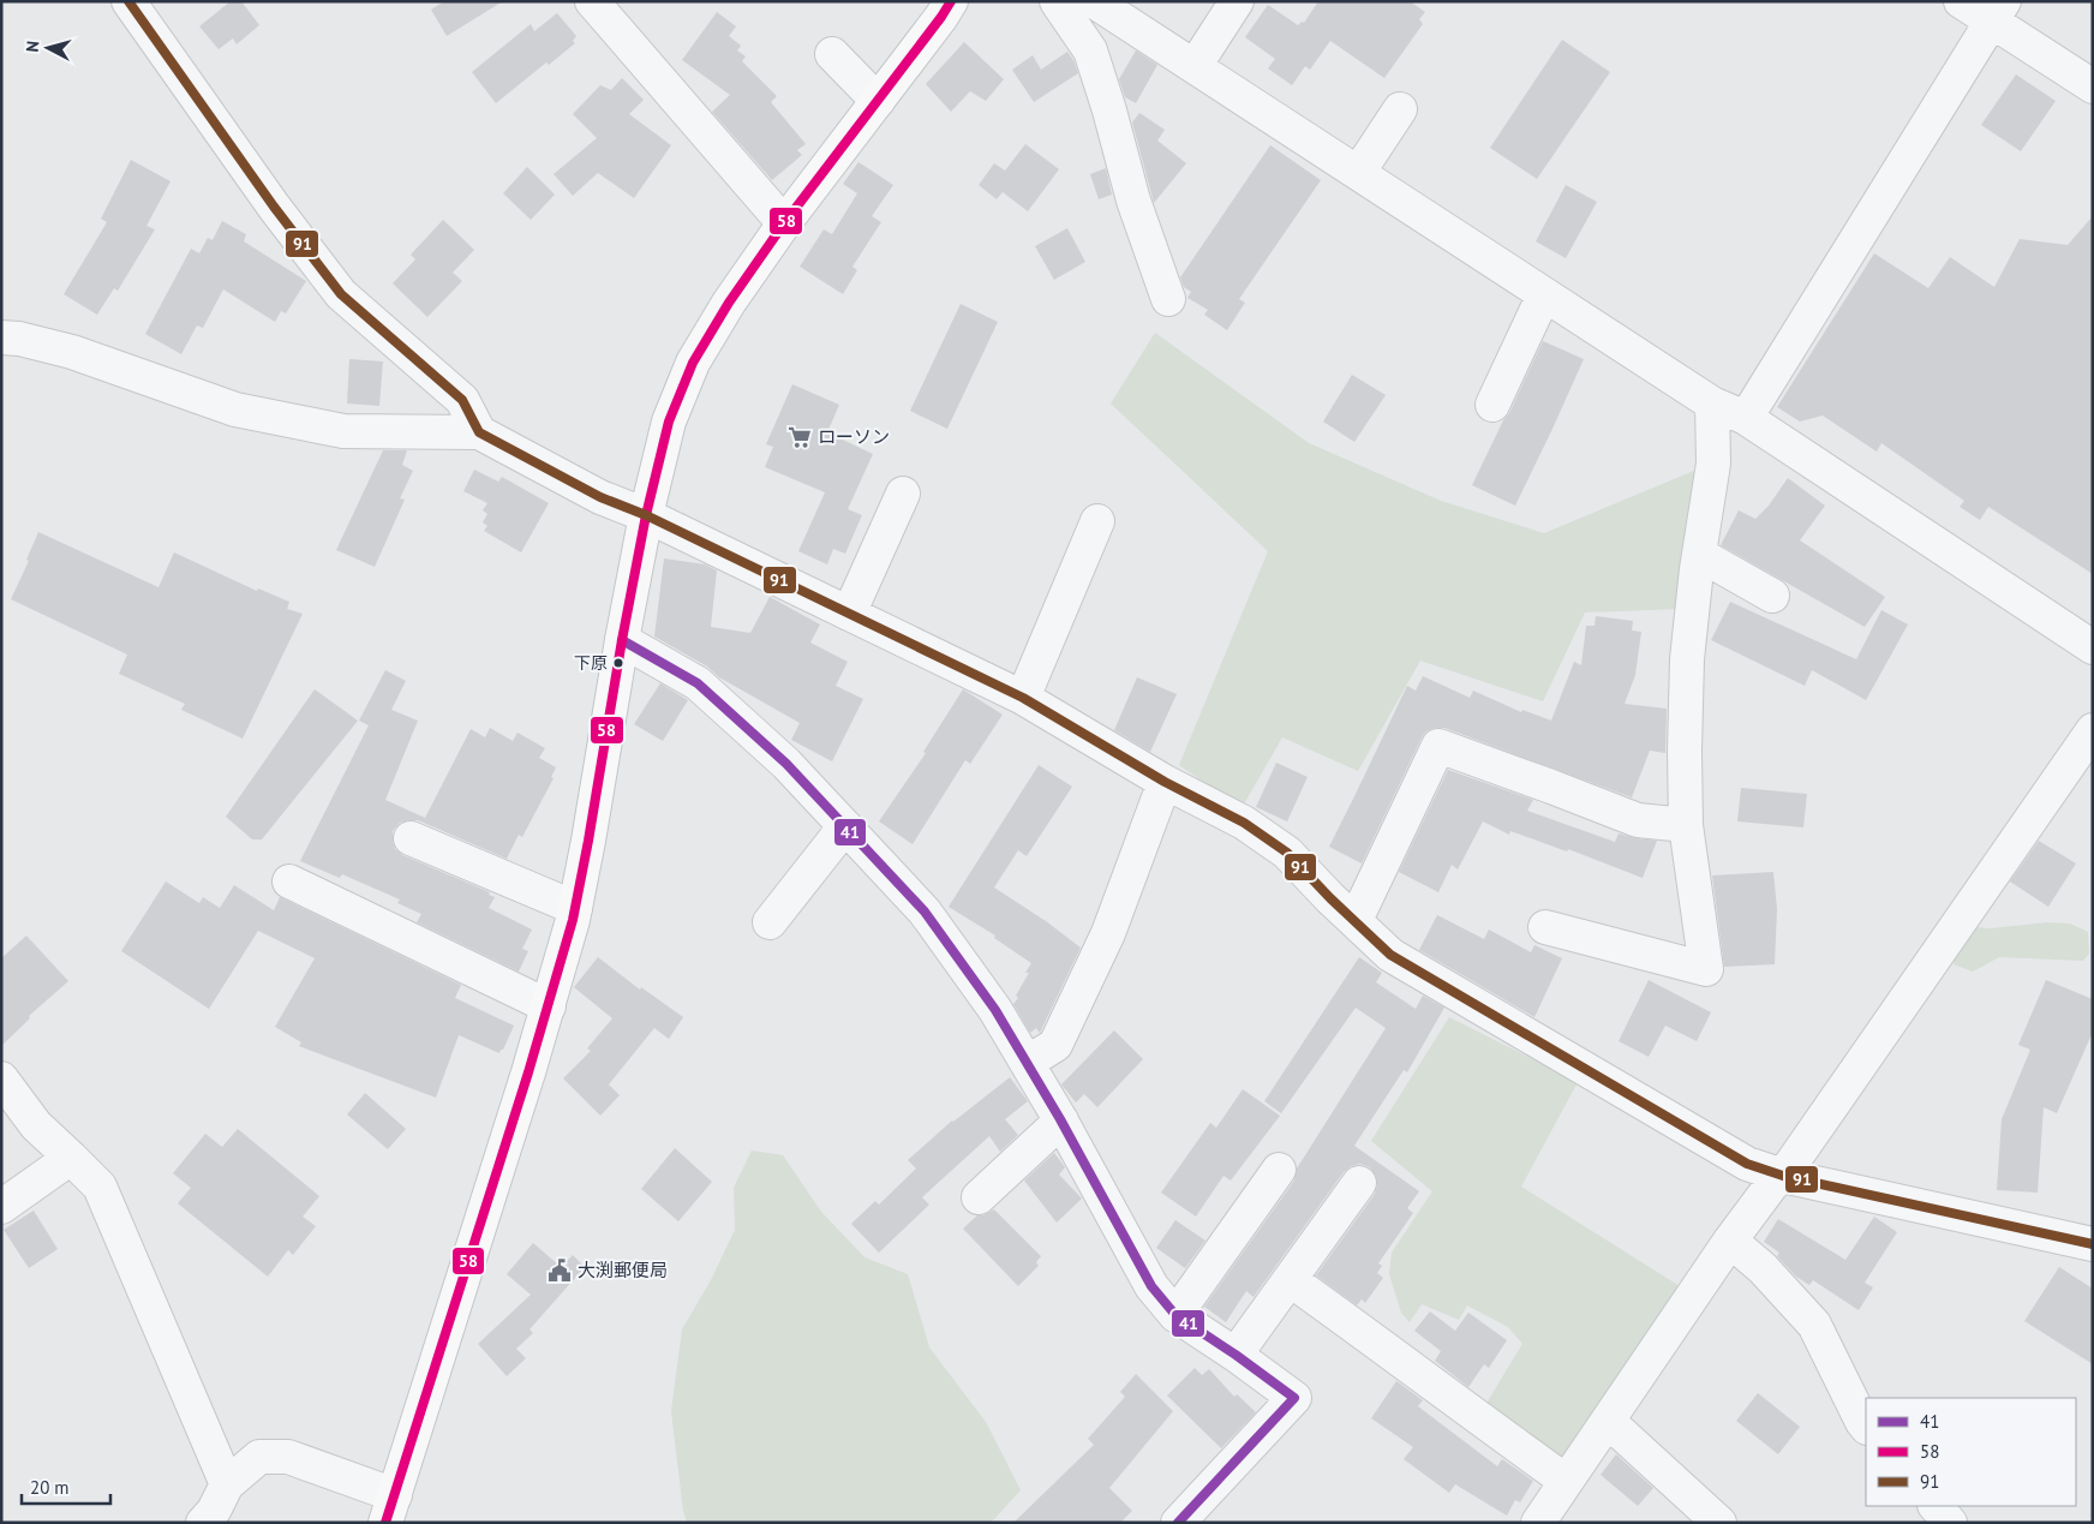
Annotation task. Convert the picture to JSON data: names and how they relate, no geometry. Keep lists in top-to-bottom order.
{
  "places": {
    "supermarket": ["ローソン"],
    "other": ["下原"],
    "public building": ["大渕郵便局"]
  },
  "lines": ["transit line 58", "transit line 91", "transit line 41"],
  "legend": ["41", "58", "91"],
  "scale_bar": "20 m",
  "north": "left"
}
